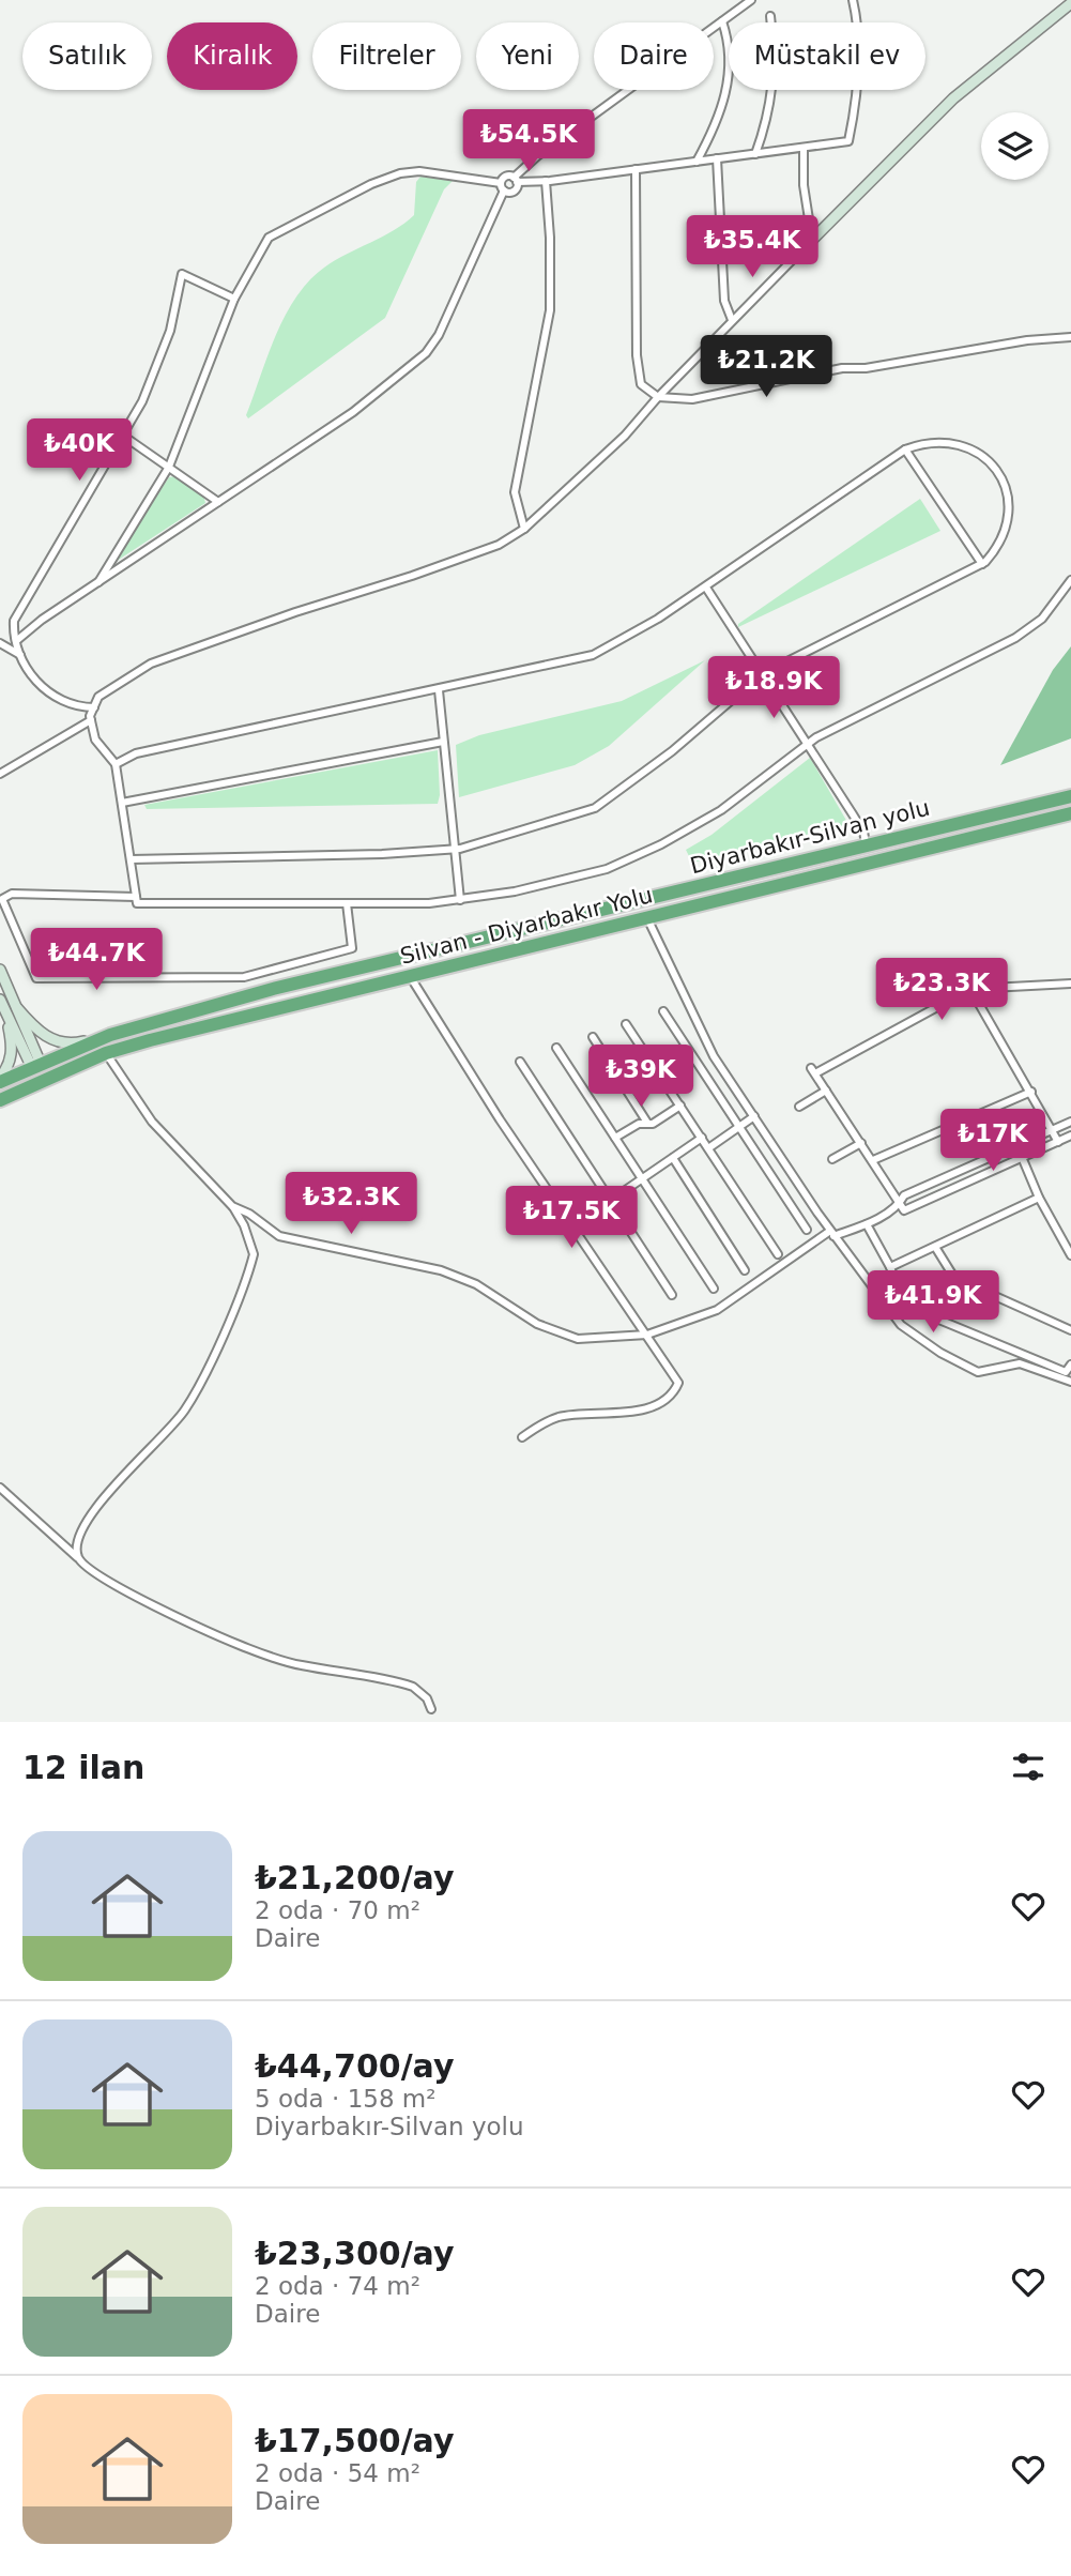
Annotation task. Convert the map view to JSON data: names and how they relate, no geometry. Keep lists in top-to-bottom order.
{
  "streets": {
    "highway": ["Diyarbakır-Silvan yolu", "Silvan - Diyarbakır Yolu"]
  },
  "page": {
    "chip": [
      "Satılık",
      "Kiralık",
      "Filtreler",
      "Yeni",
      "Daire",
      "Müstakil ev"
    ],
    "price": [
      "₺54.5K",
      "₺35.4K",
      "₺21.2K",
      "₺40K",
      "₺18.9K",
      "₺44.7K",
      "₺23.3K",
      "₺39K",
      "₺17K",
      "₺32.3K",
      "₺17.5K",
      "₺41.9K"
    ],
    "heading": "12 ilan",
    "list": [
      {
        "name": "₺21,200/ay",
        "note": "2 oda · 70 m² · Daire"
      },
      {
        "name": "₺44,700/ay",
        "note": "5 oda · 158 m² · Diyarbakır-Silvan yolu"
      },
      {
        "name": "₺23,300/ay",
        "note": "2 oda · 74 m² · Daire"
      },
      {
        "name": "₺17,500/ay",
        "note": "2 oda · 54 m² · Daire"
      }
    ]
  }
}
